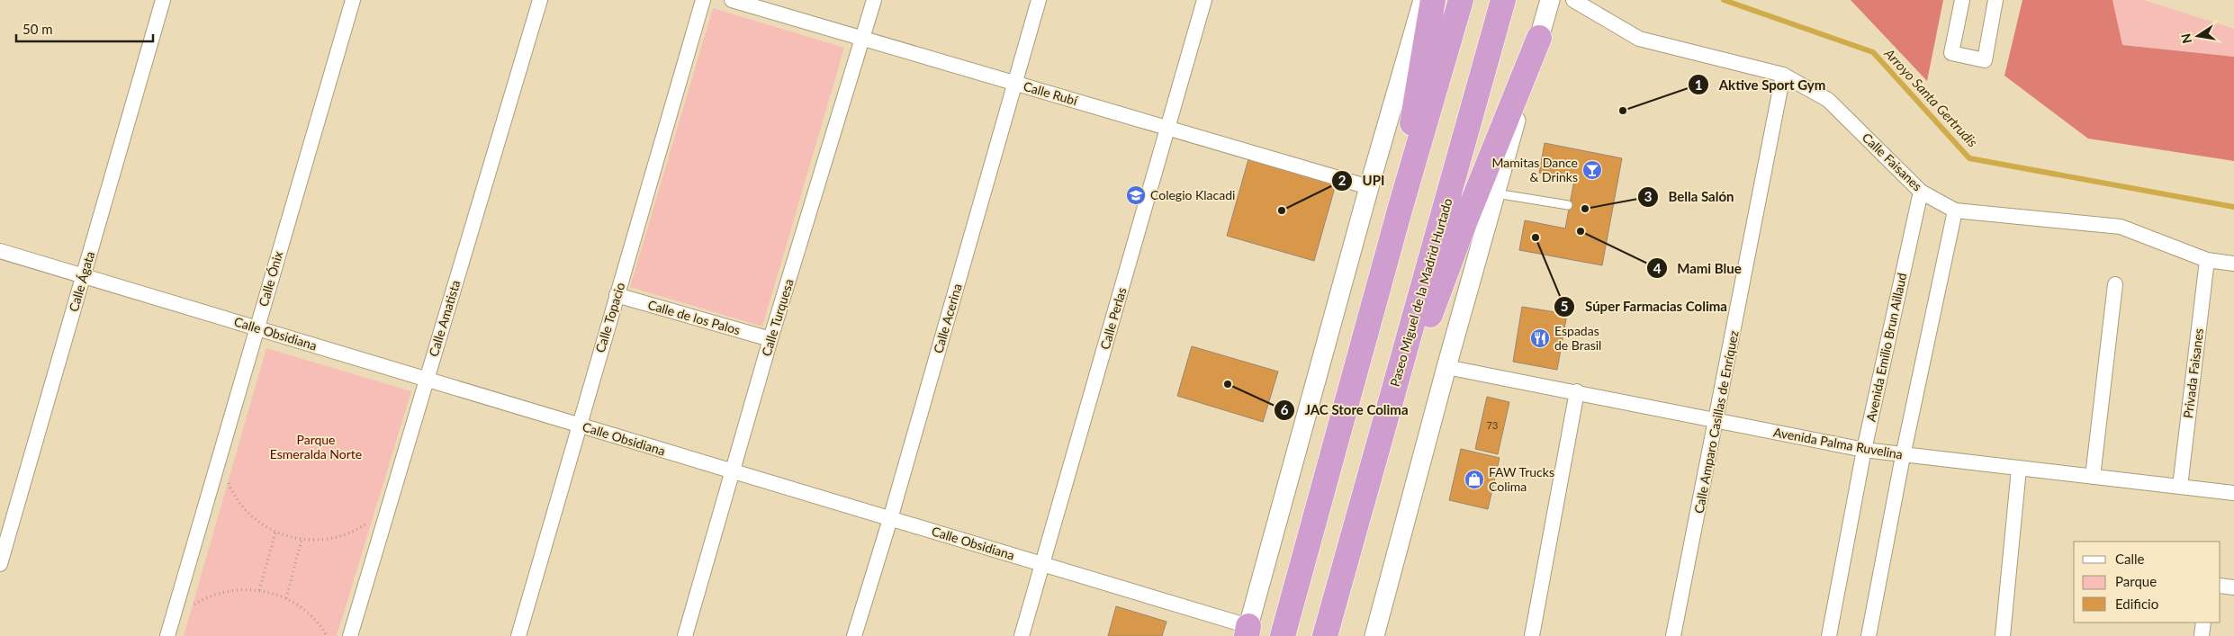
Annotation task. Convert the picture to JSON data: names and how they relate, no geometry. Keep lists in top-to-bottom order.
{
  "streets": {
    "highway": ["Paseo Miguel de la Madrid Hurtado"],
    "street": [
      "Calle Rubí",
      "Calle Faisanes",
      "Calle Ónix",
      "Calle Ágata",
      "Calle Topacio",
      "Calle de los Palos",
      "Calle Turquesa",
      "Calle Amatista",
      "Calle Acerina",
      "Calle Perlas",
      "Calle Obsidiana",
      "Avenida Emilio Brun Aillaud",
      "Privada Faisanes",
      "Calle Amparo Casillas de Enríquez",
      "Avenida Palma Ruvelina"
    ]
  },
  "crossings": [
    ["Calle Rubí", "Calle Turquesa"],
    ["Calle Rubí", "Calle Acerina"],
    ["Calle Rubí", "Calle Perlas"],
    ["Calle Faisanes", "Avenida Emilio Brun Aillaud"],
    ["Calle Faisanes", "Privada Faisanes"],
    ["Calle Faisanes", "Calle Amparo Casillas de Enríquez"],
    ["Calle Ónix", "Calle Obsidiana"],
    ["Calle Ágata", "Calle Obsidiana"],
    ["Calle Topacio", "Calle de los Palos"],
    ["Calle Topacio", "Calle Obsidiana"],
    ["Calle de los Palos", "Calle Turquesa"],
    ["Calle Turquesa", "Calle Obsidiana"],
    ["Calle Amatista", "Calle Obsidiana"],
    ["Calle Acerina", "Calle Obsidiana"],
    ["Calle Perlas", "Calle Obsidiana"],
    ["Avenida Emilio Brun Aillaud", "Avenida Palma Ruvelina"],
    ["Privada Faisanes", "Avenida Palma Ruvelina"],
    ["Calle Amparo Casillas de Enríquez", "Avenida Palma Ruvelina"]
  ],
  "water": ["Arroyo Santa Gertrudis"],
  "parks": ["Parque Esmeralda Norte"],
  "places": {
    "other": [
      "Aktive Sport Gym",
      "Bella Salón",
      "UPI",
      "Mami Blue",
      "Súper Farmacias Colima",
      "JAC Store Colima"
    ],
    "bar": ["Mamitas Dance & Drinks"],
    "school or university": ["Colegio Klacadi"],
    "restaurant": ["Espadas de Brasil"],
    "shop": ["FAW Trucks Colima"]
  },
  "house_numbers": ["73"],
  "legend": ["Calle", "Parque", "Edificio"],
  "scale_bar": "50 m",
  "north": "left"
}
